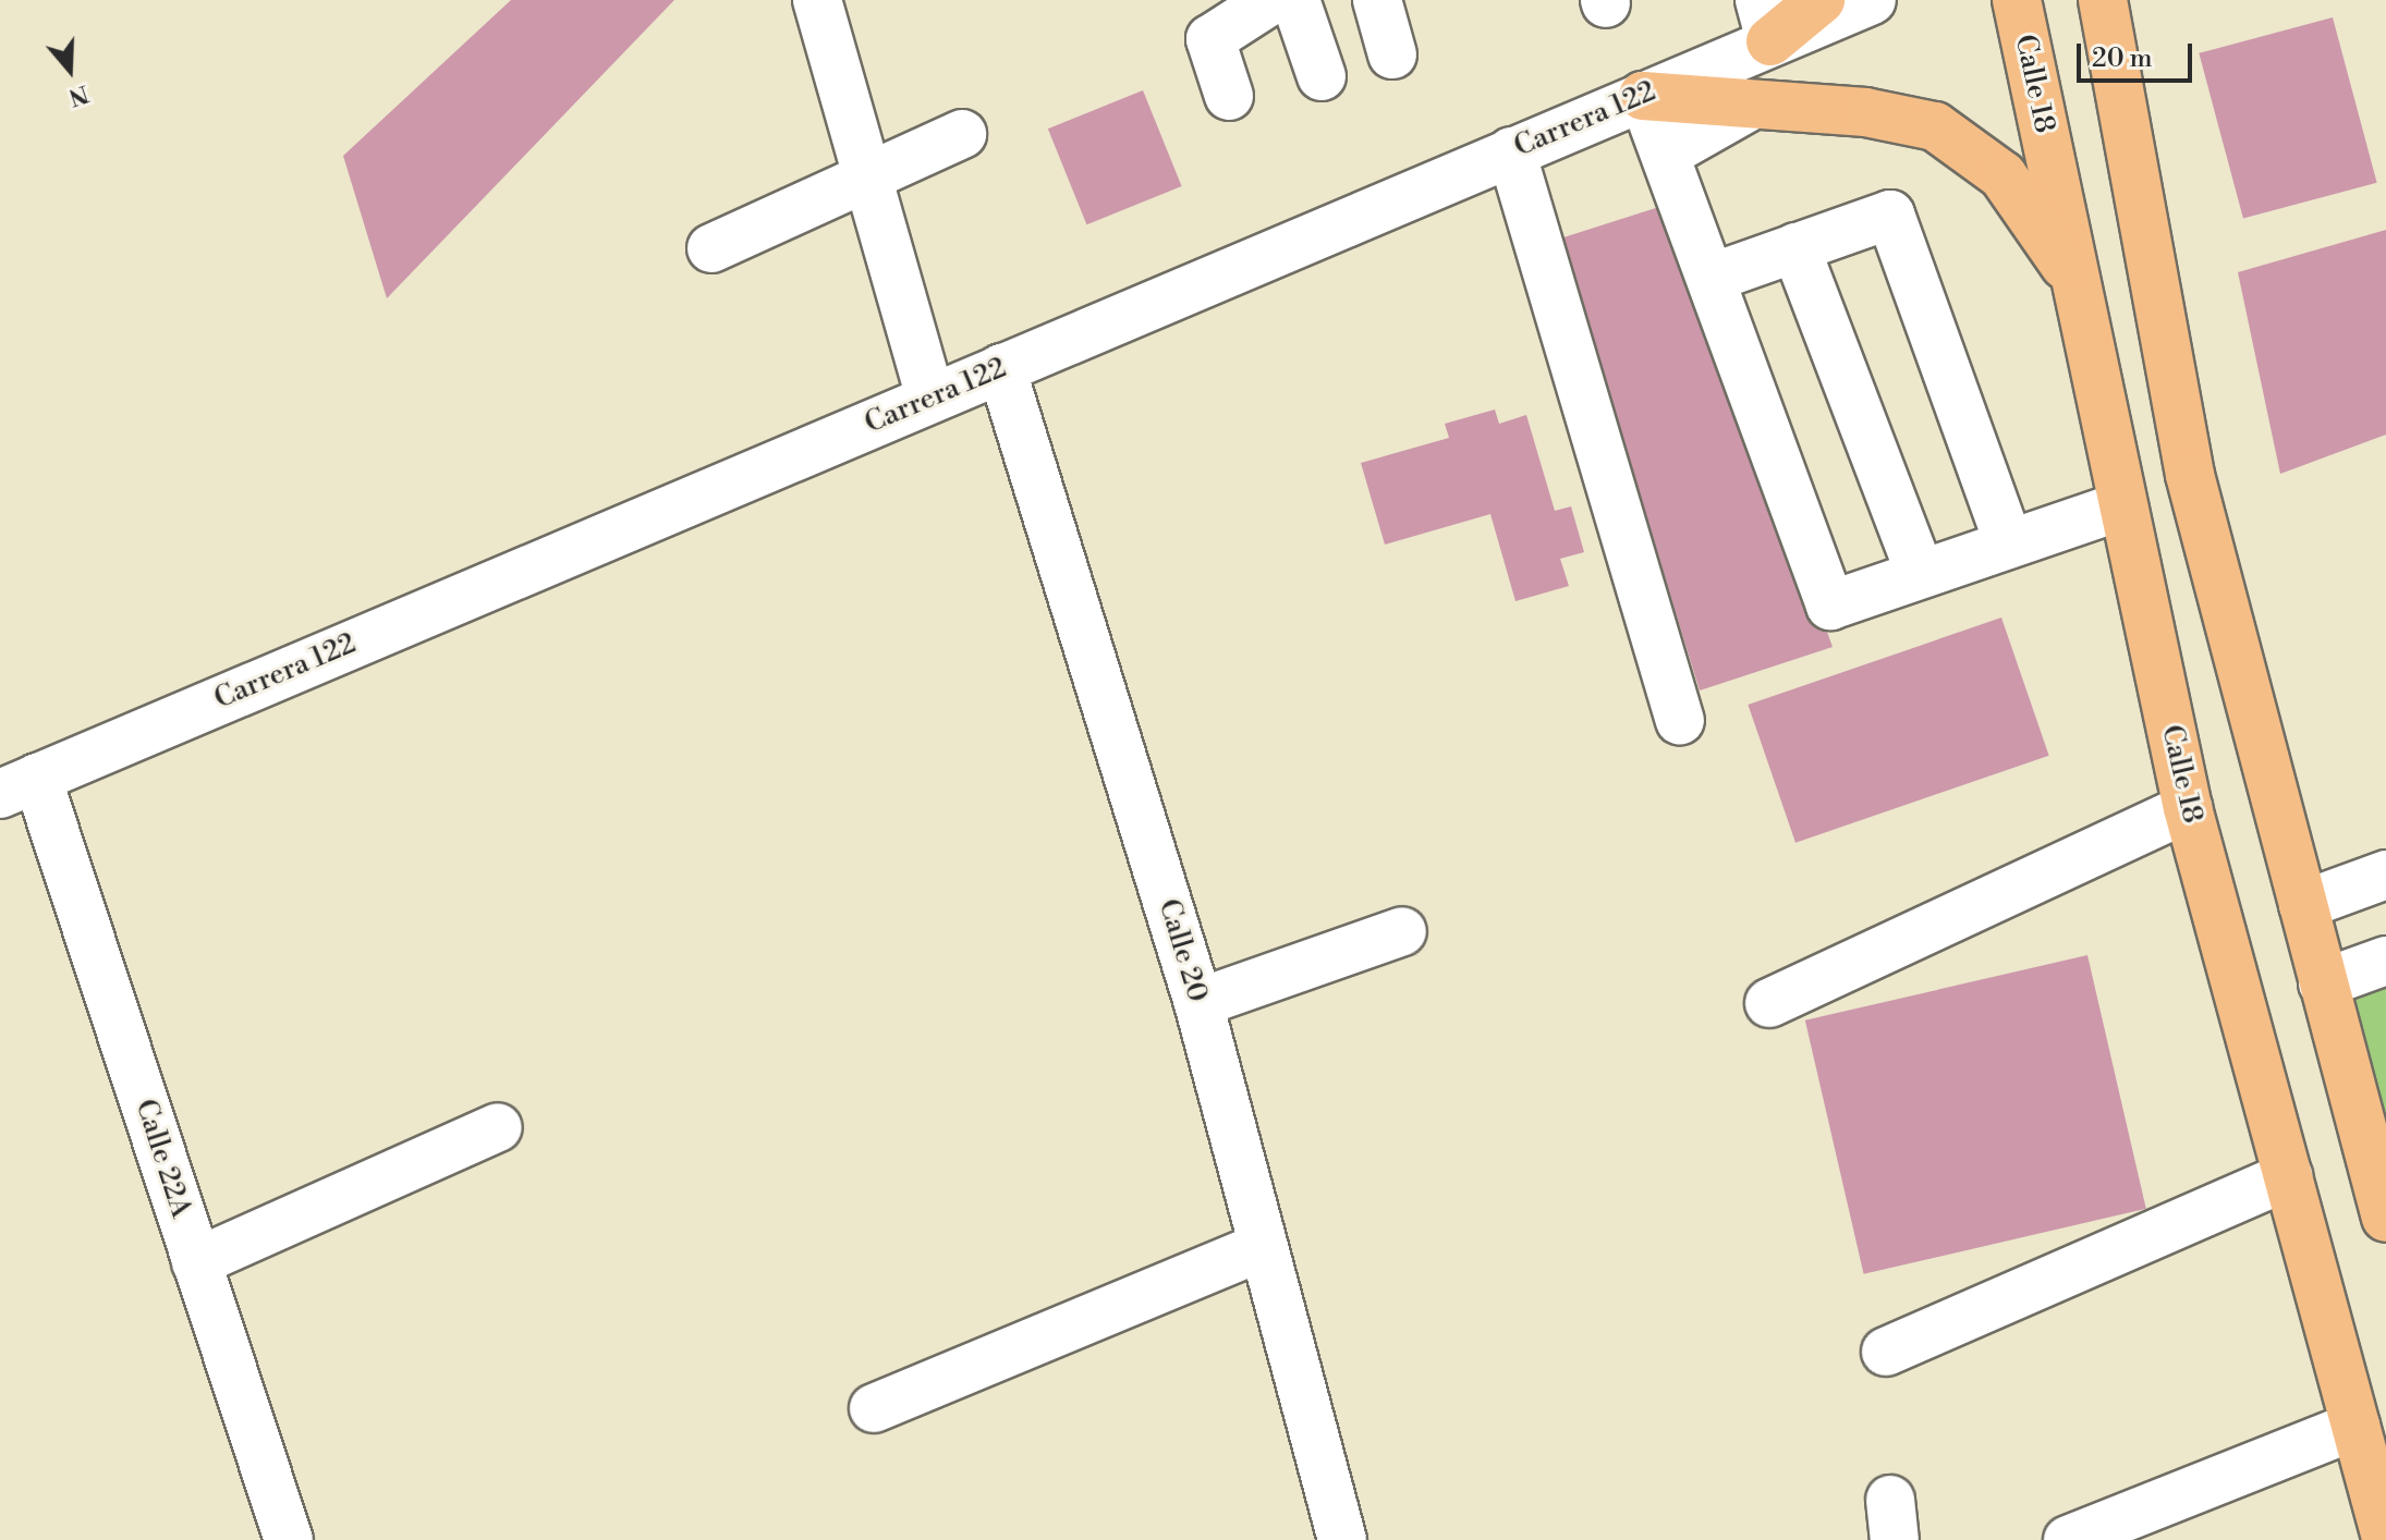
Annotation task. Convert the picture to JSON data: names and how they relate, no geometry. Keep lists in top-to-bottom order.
{
  "streets": {
    "main road": ["Calle 18"],
    "street": ["Carrera 122", "Calle 20", "Calle 22A"]
  },
  "crossings": [
    ["Carrera 122", "Calle 20"],
    ["Carrera 122", "Calle 22A"]
  ],
  "scale_bar": "20 m",
  "north": "bottom"
}
